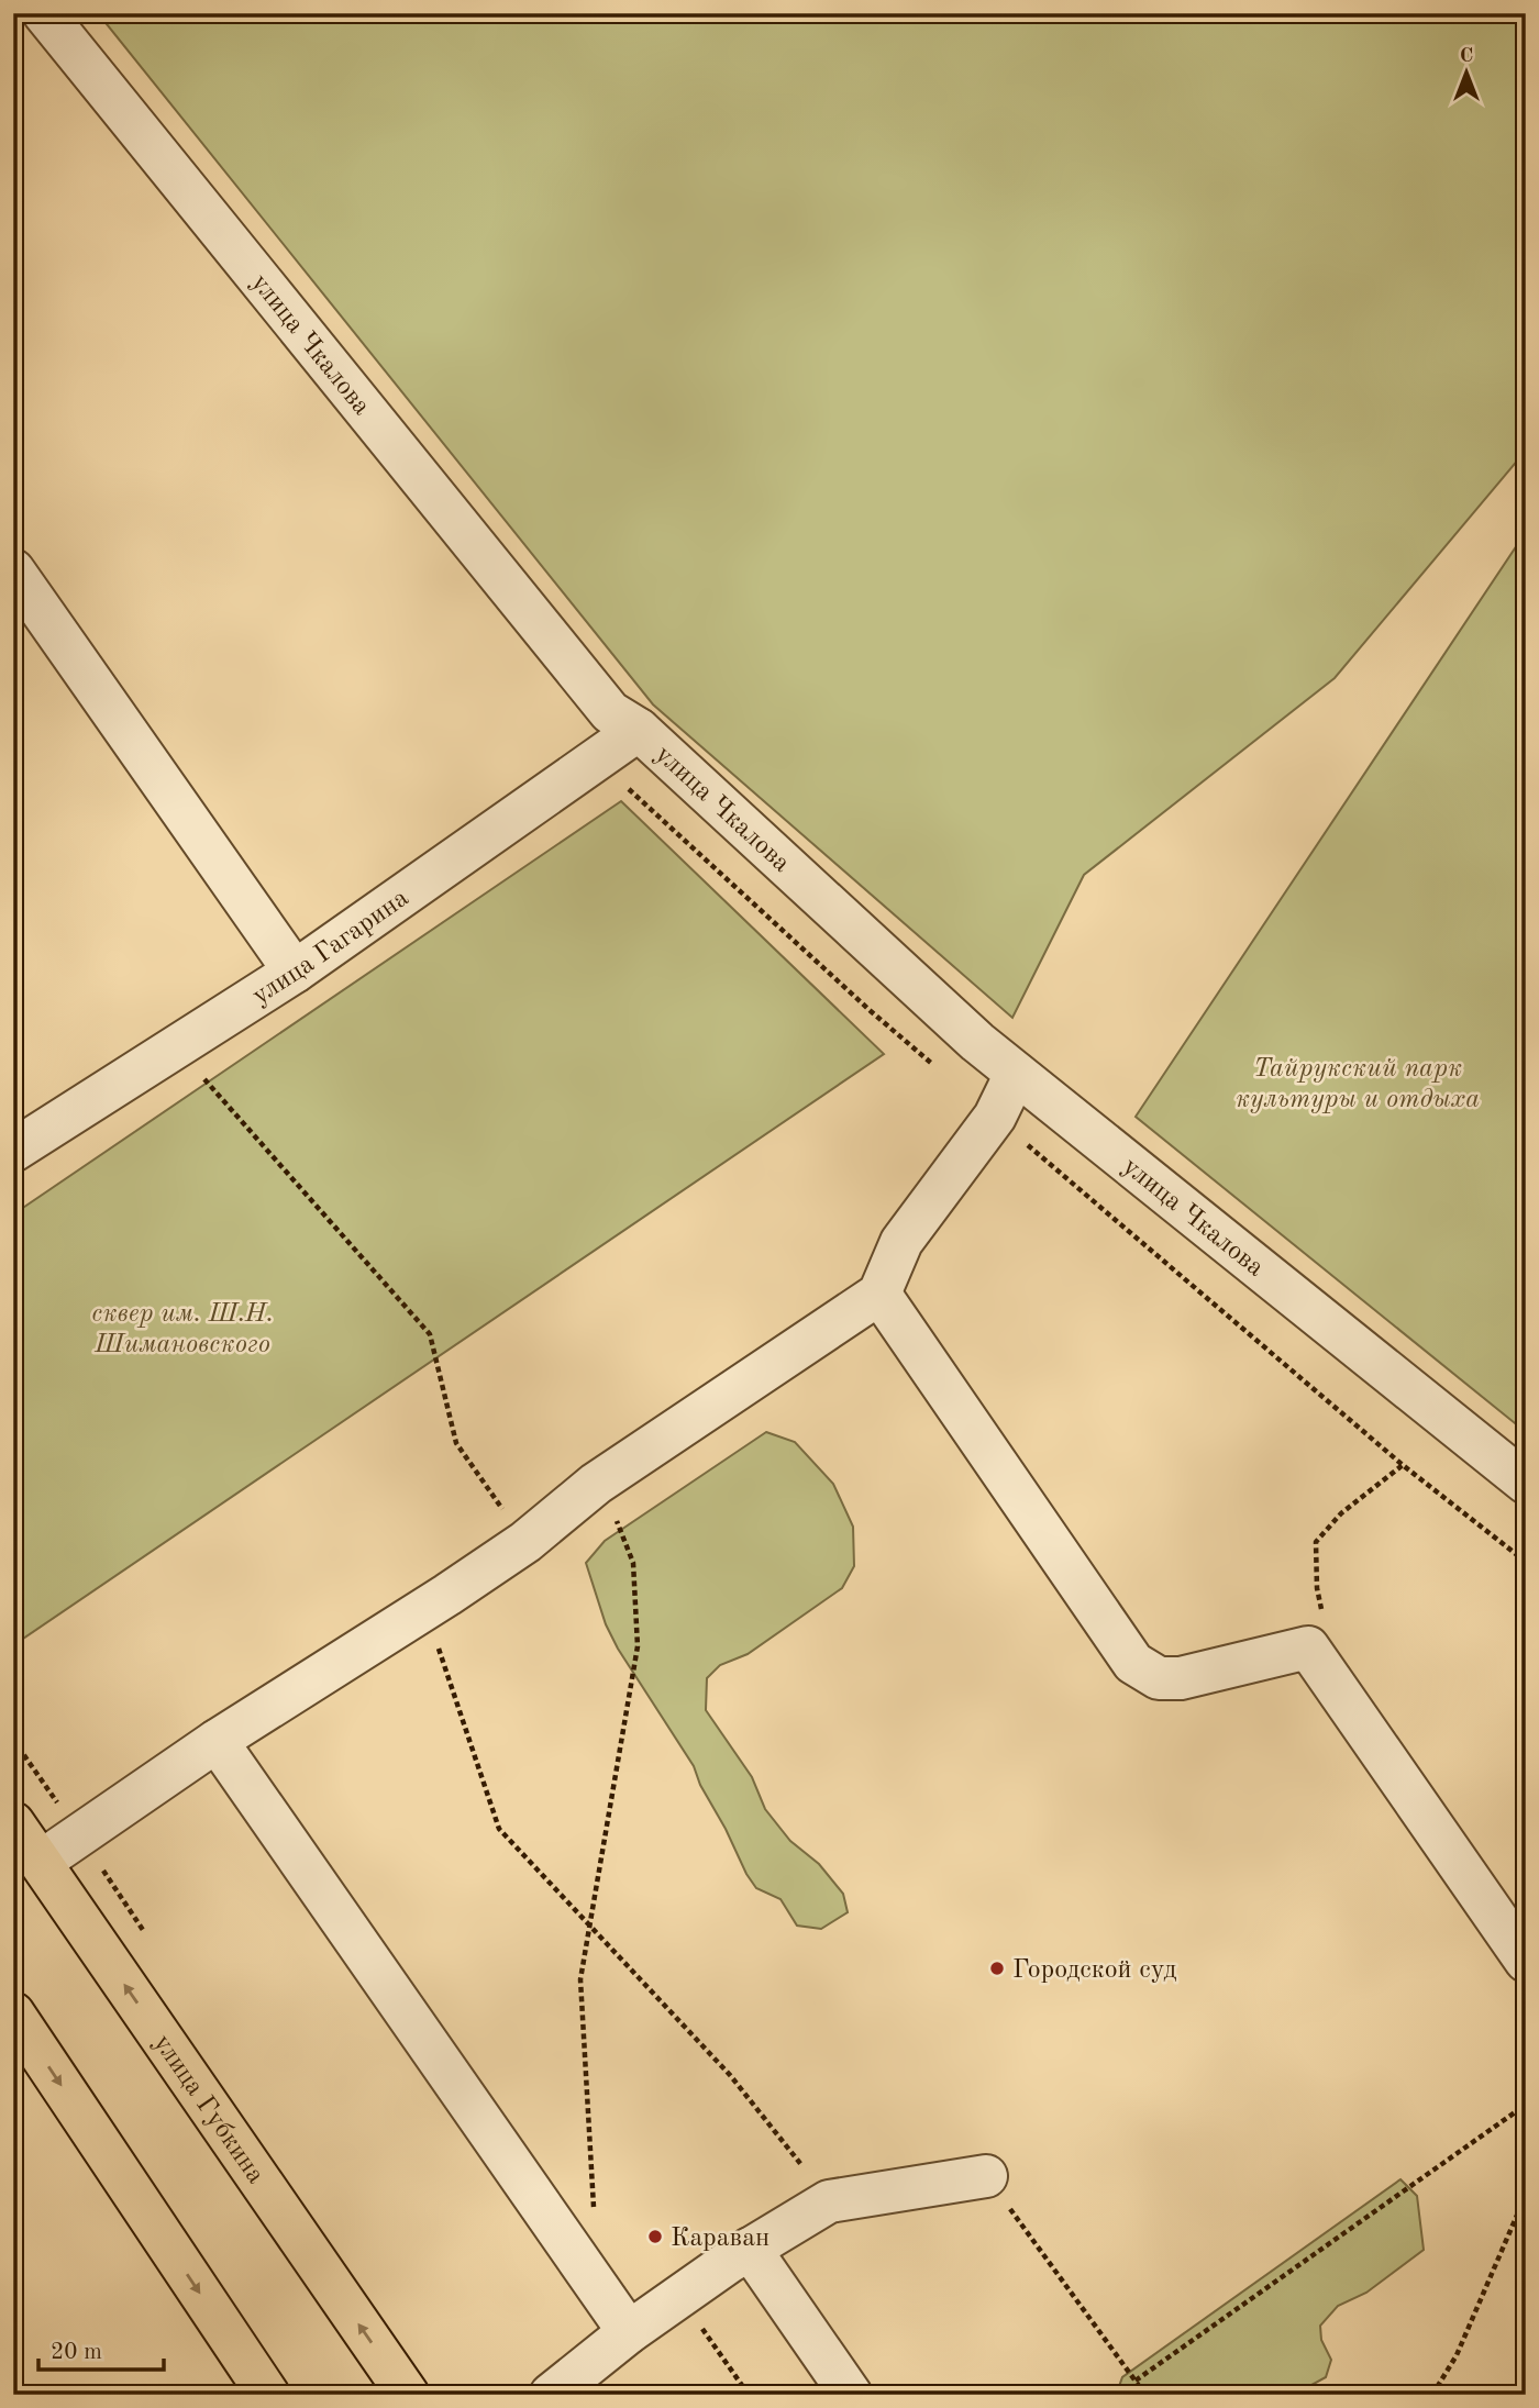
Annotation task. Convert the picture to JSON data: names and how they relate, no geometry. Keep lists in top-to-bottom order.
{
  "streets": {
    "main road": ["улица Губкина"],
    "street": ["улица Чкалова", "улица Гагарина"]
  },
  "crossings": [
    ["улица Чкалова", "улица Гагарина"]
  ],
  "parks": ["Тайрукский парк культуры и отдыха", "сквер им. Ш.Н. Шимановского"],
  "places": ["Городской суд", "Караван"],
  "scale_bar": "20 m",
  "north": "top"
}
